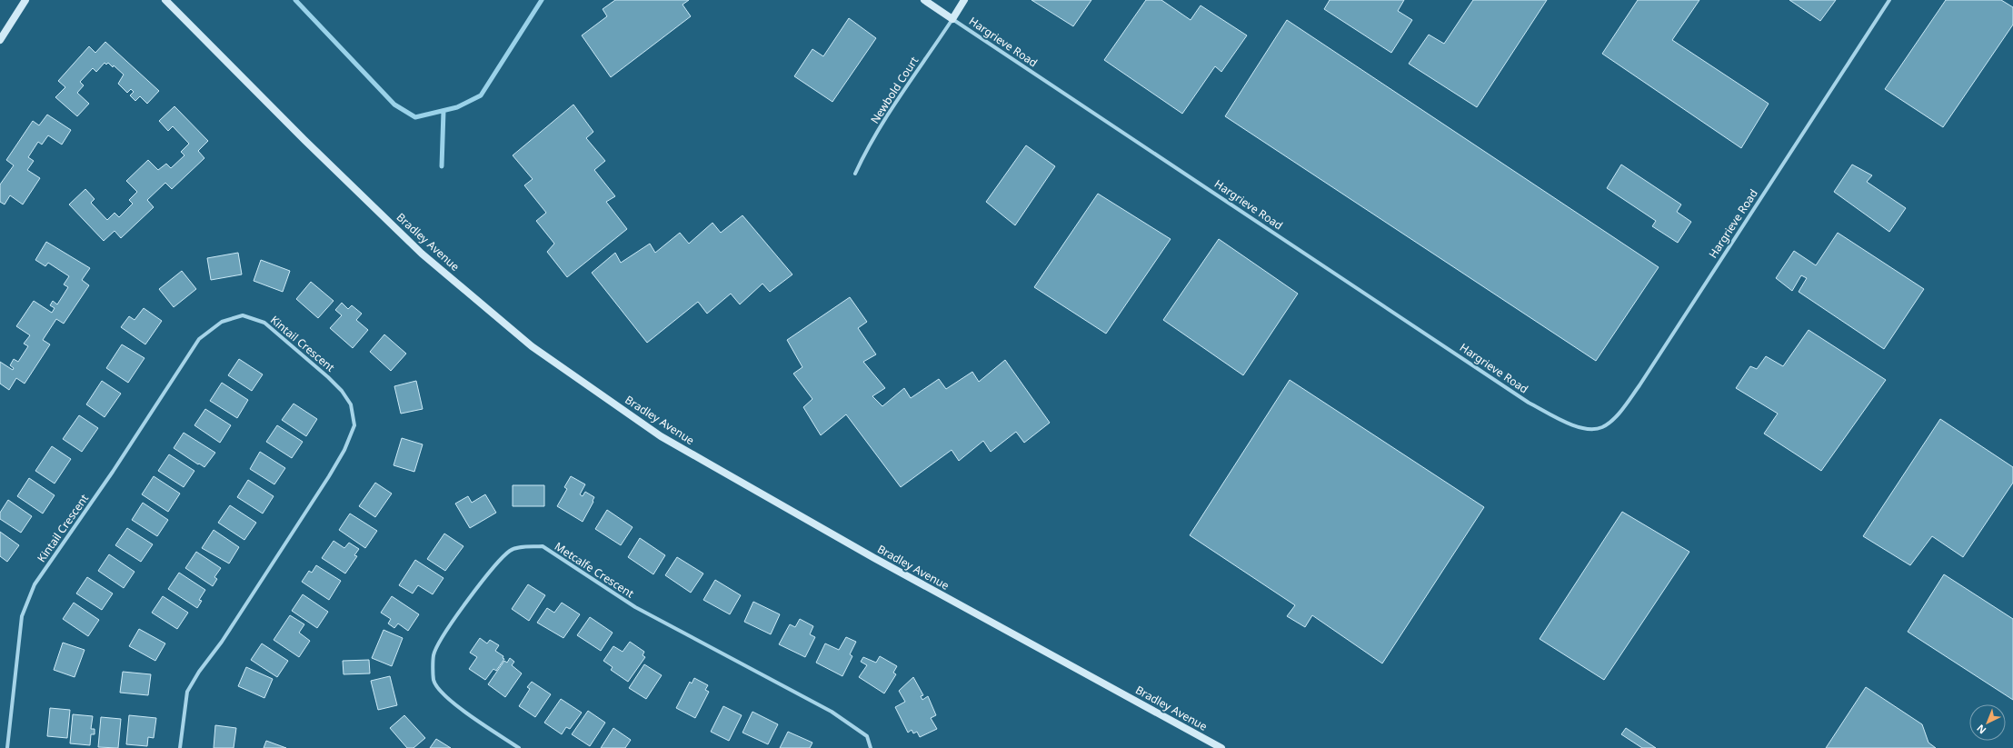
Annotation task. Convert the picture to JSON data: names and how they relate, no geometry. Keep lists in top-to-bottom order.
{
  "streets": {
    "main road": ["Bradley Avenue"],
    "street": [
      "Hargrieve Road",
      "Newbold Court",
      "Kintail Crescent",
      "Metcalfe Crescent"
    ]
  },
  "crossings": [
    ["Hargrieve Road", "Newbold Court"]
  ],
  "north": "bottom left"
}
